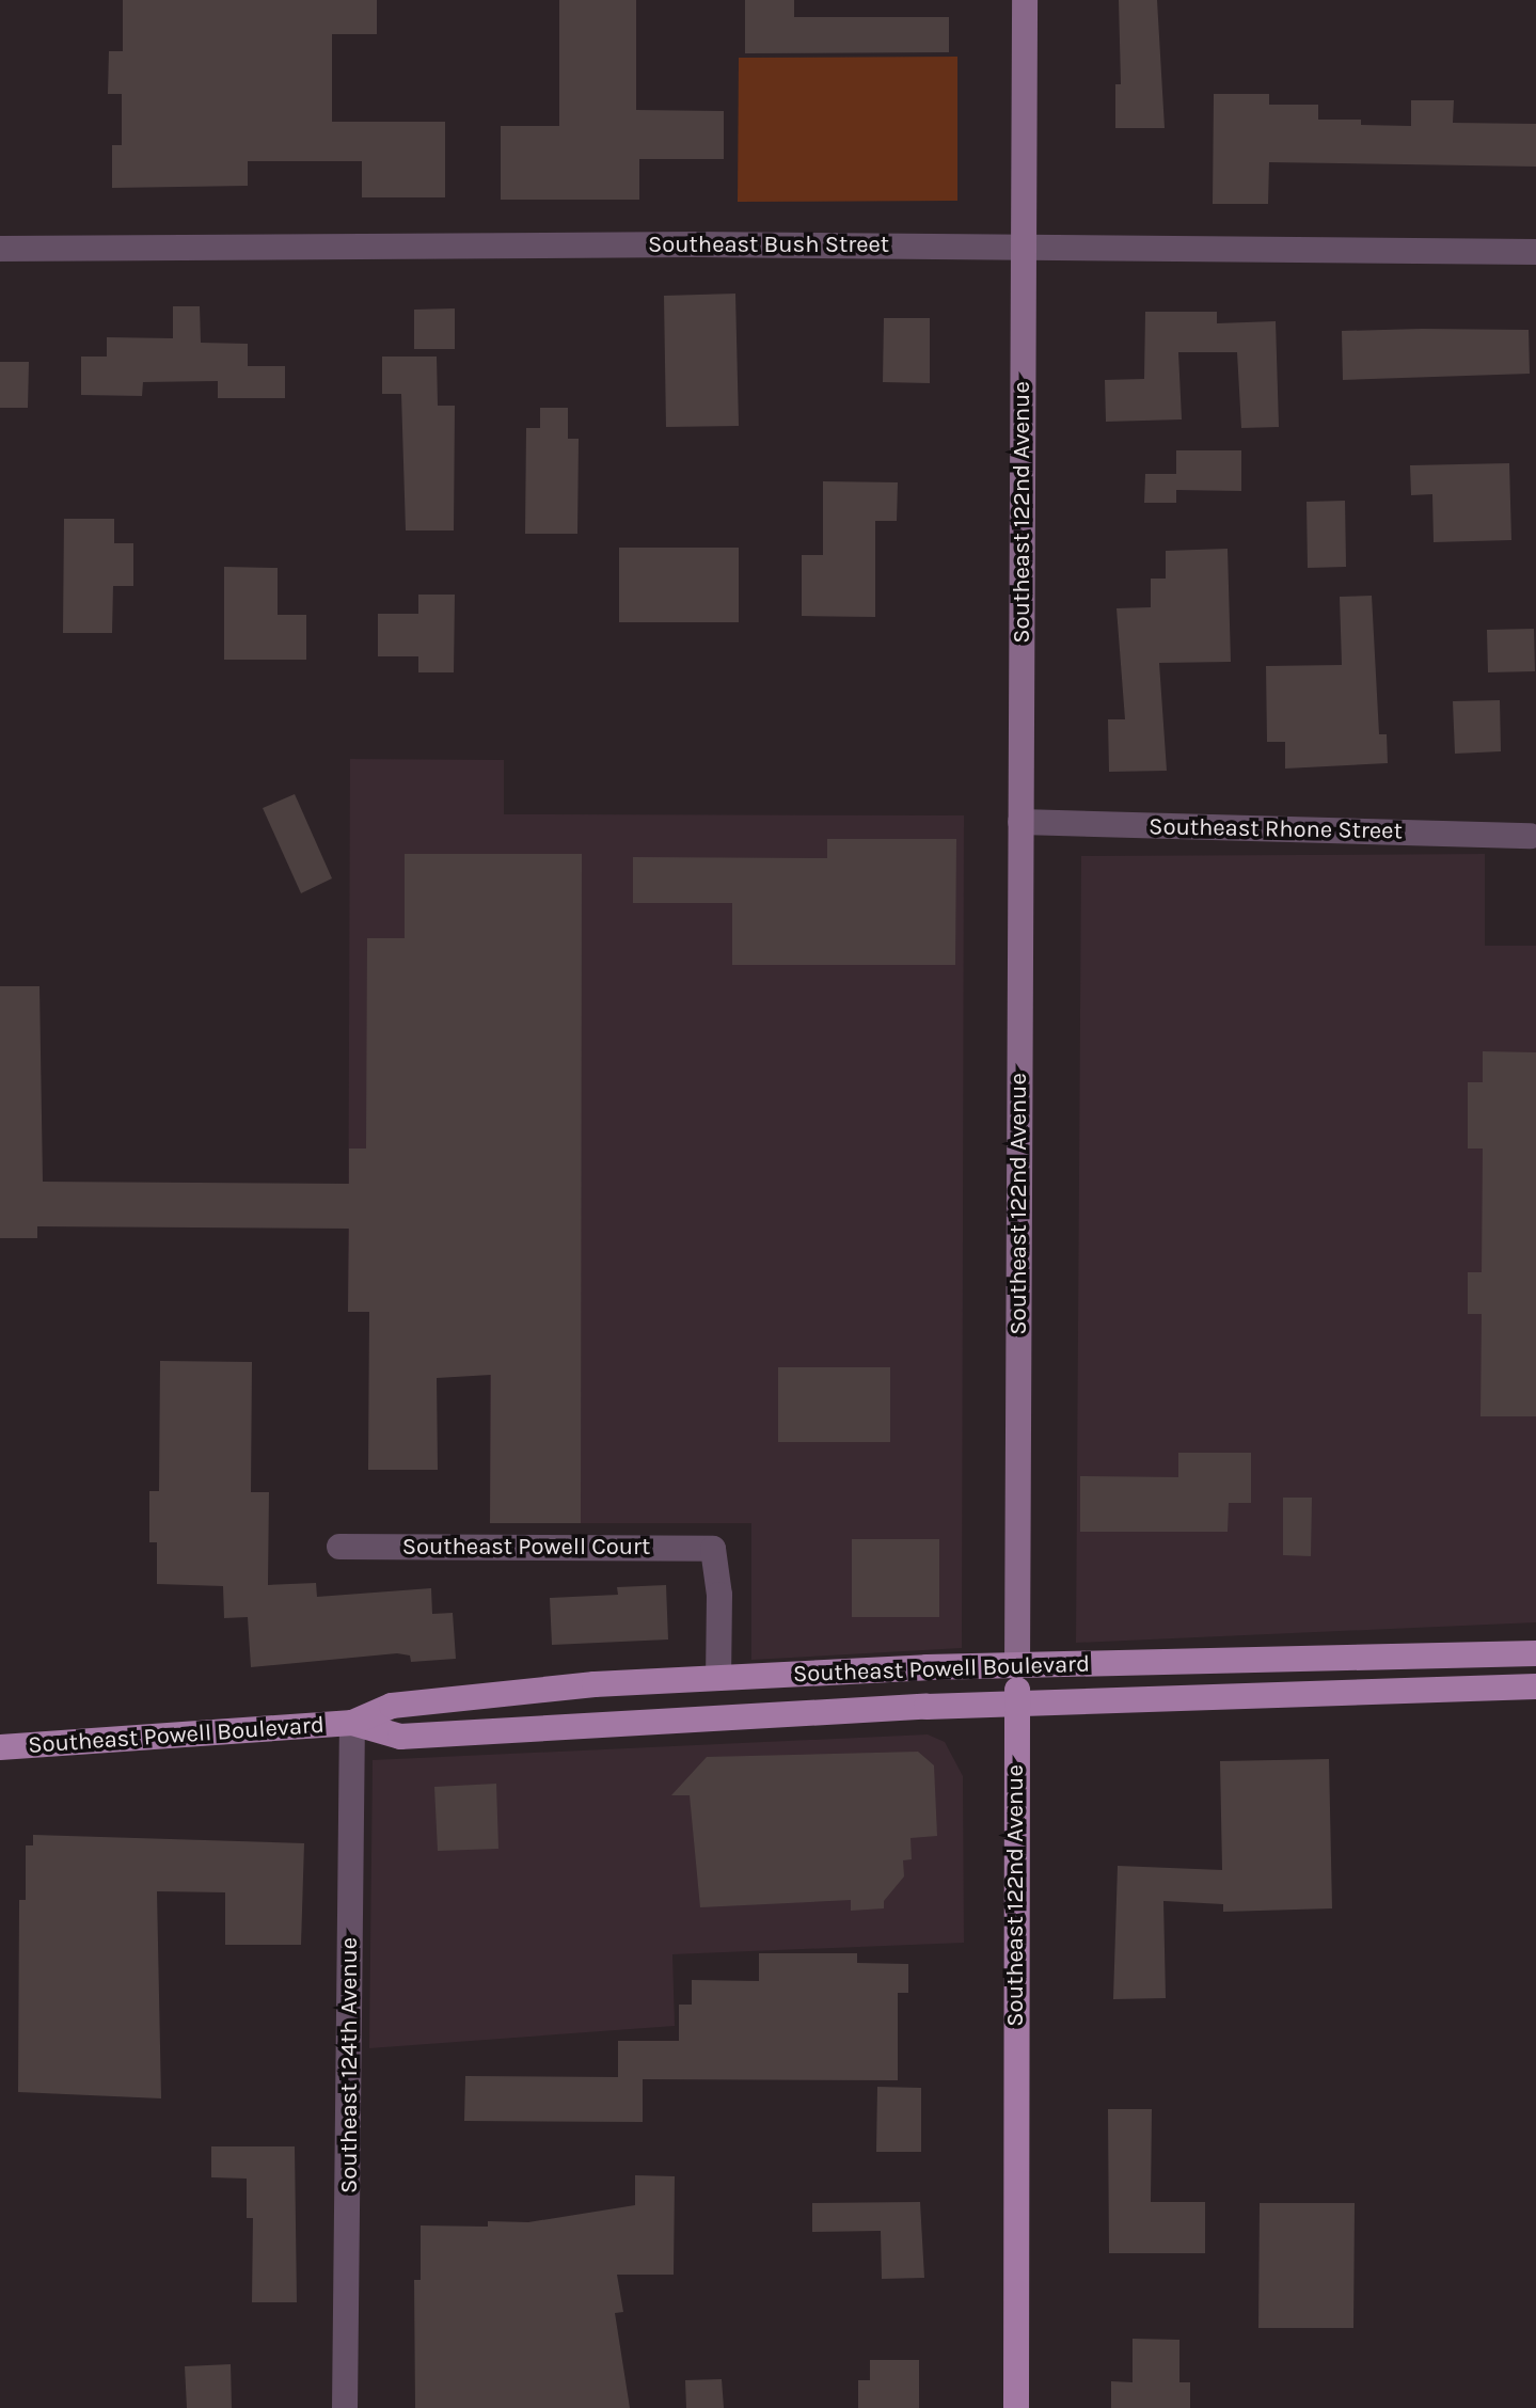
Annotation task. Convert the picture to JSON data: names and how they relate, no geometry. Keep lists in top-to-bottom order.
{
  "streets": {
    "main road": ["Southeast 122nd Avenue", "Southeast Powell Boulevard"],
    "street": [
      "Southeast Bush Street",
      "Southeast Rhone Street",
      "Southeast Powell Court",
      "Southeast 124th Avenue"
    ]
  },
  "crossings": [
    ["Southeast Bush Street", "Southeast 122nd Avenue"],
    ["Southeast 122nd Avenue", "Southeast Rhone Street"],
    ["Southeast 122nd Avenue", "Southeast Powell Boulevard"],
    ["Southeast Powell Court", "Southeast Powell Boulevard"],
    ["Southeast Powell Boulevard", "Southeast 124th Avenue"]
  ]
}
